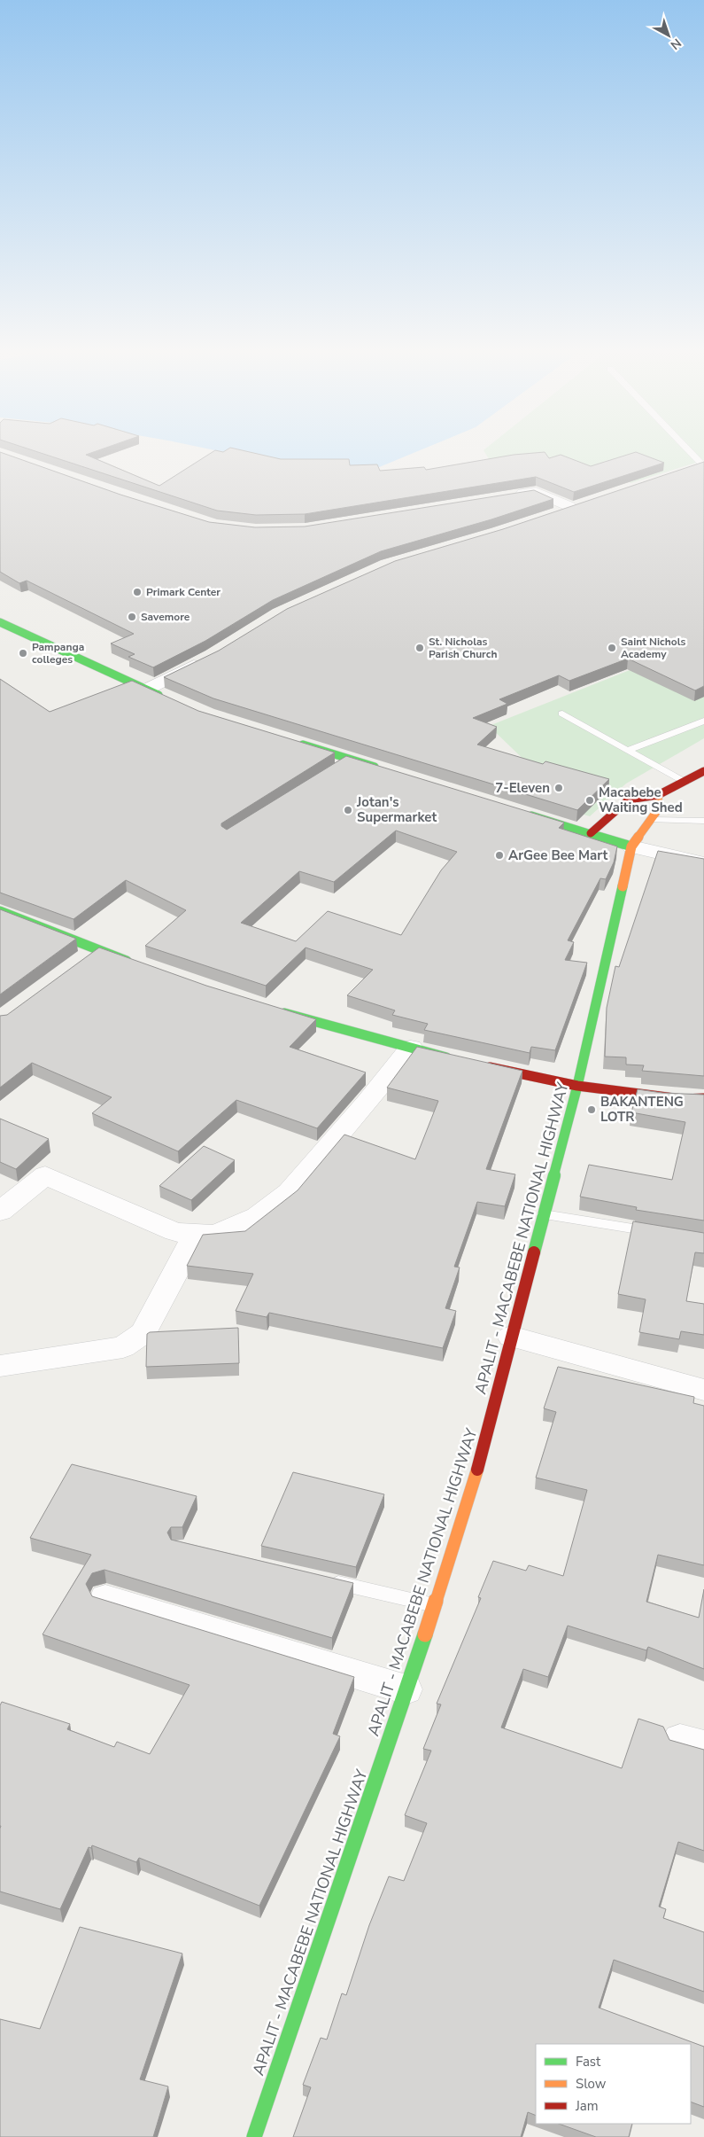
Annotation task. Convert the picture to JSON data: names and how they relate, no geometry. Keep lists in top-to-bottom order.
{
  "streets": {
    "main road": ["APALIT - MACABEBE NATIONAL HIGHWAY"]
  },
  "places": [
    "Primark Center",
    "Savemore",
    "St. Nicholas Parish Church",
    "Saint Nichols Academy",
    "Pampanga colleges",
    "7-Eleven",
    "Macabebe Waiting Shed",
    "Jotan's Supermarket",
    "ArGee Bee Mart",
    "BAKANTENG LOTR"
  ],
  "legend": ["Fast", "Slow", "Jam"],
  "north": "bottom right"
}
